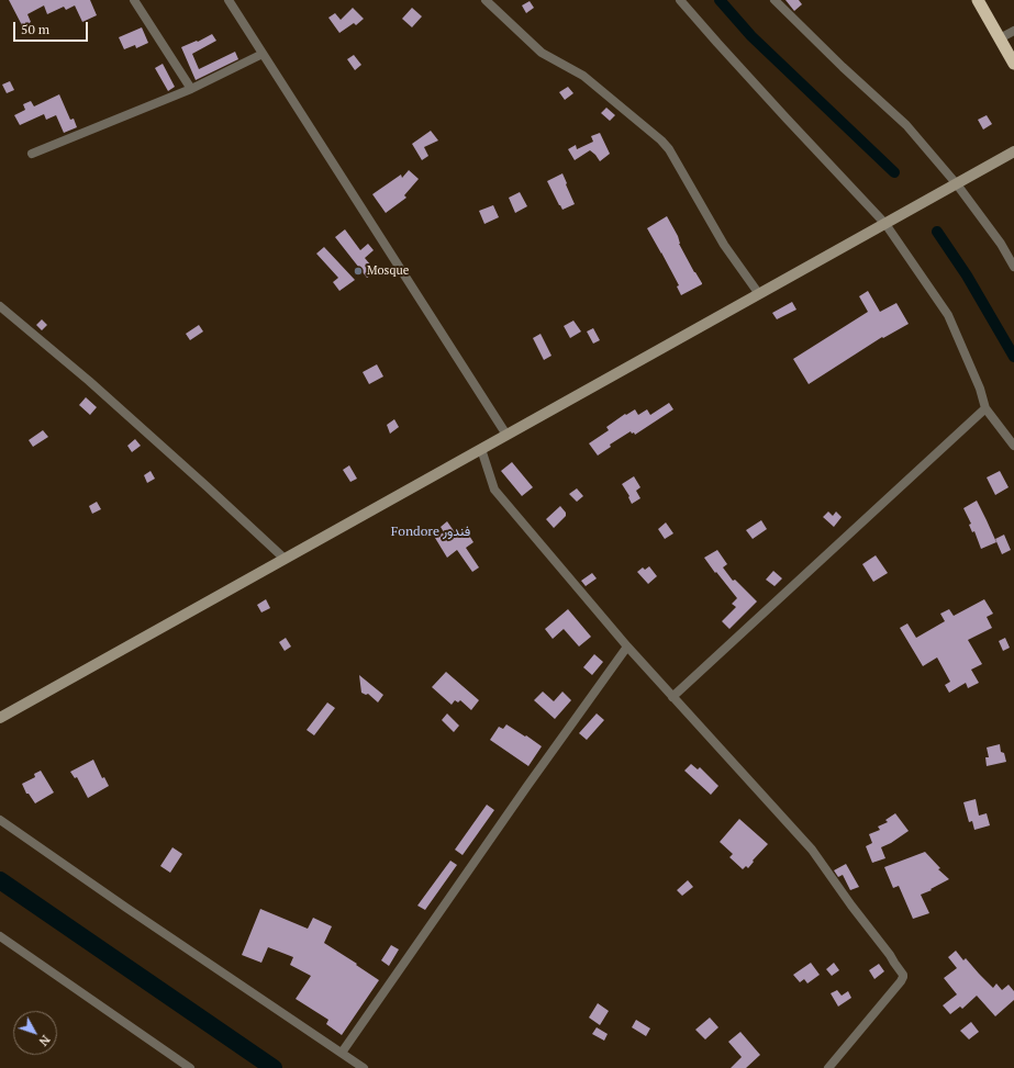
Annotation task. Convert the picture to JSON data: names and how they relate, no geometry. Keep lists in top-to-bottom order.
{
  "districts": ["Fondore فندور"],
  "places": ["Mosque"],
  "scale_bar": "50 m",
  "north": "bottom right"
}
